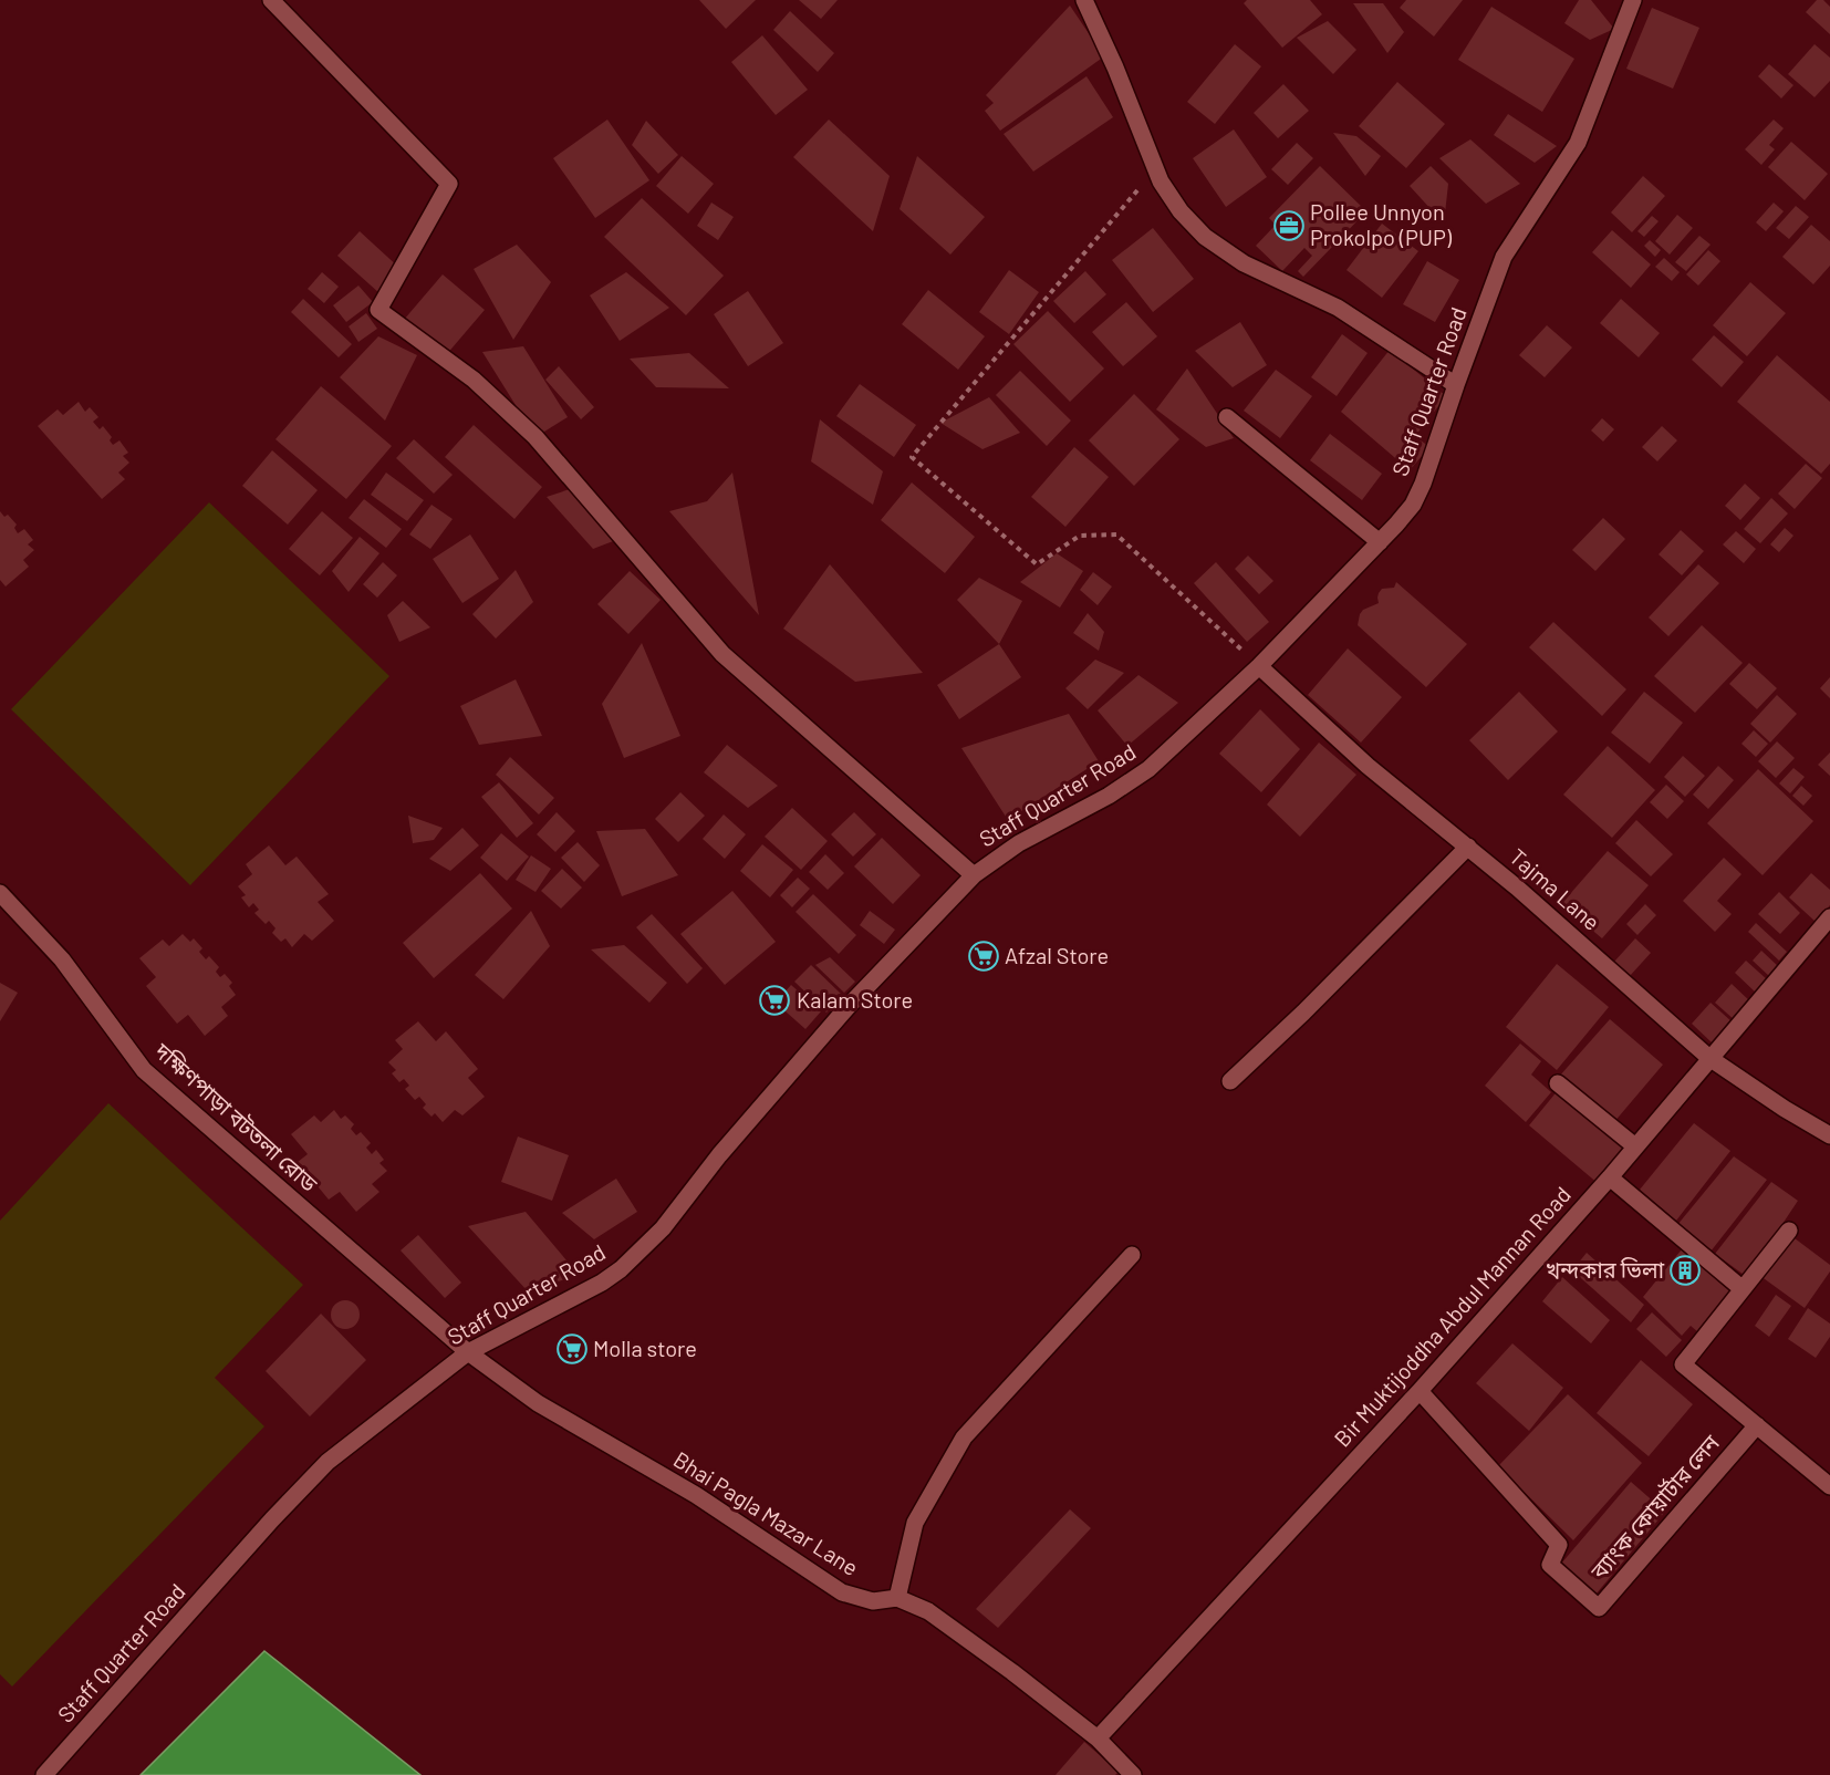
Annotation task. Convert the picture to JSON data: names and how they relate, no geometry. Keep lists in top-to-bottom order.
{
  "streets": {
    "street": [
      "Staff Quarter Road",
      "Tajma Lane",
      "দক্ষিণপাড়া বটতলা রোড",
      "Bir Muktijoddha Abdul Mannan Road",
      "ব্যাংক কোয়ার্টার লেন",
      "Bhai Pagla Mazar Lane"
    ]
  },
  "crossings": [
    ["Staff Quarter Road", "Tajma Lane"],
    ["Staff Quarter Road", "দক্ষিণপাড়া বটতলা রোড"],
    ["Staff Quarter Road", "Bhai Pagla Mazar Lane"],
    ["Tajma Lane", "Bir Muktijoddha Abdul Mannan Road"],
    ["দক্ষিণপাড়া বটতলা রোড", "Bhai Pagla Mazar Lane"],
    ["Bir Muktijoddha Abdul Mannan Road", "ব্যাংক কোয়ার্টার লেন"],
    ["Bir Muktijoddha Abdul Mannan Road", "Bhai Pagla Mazar Lane"]
  ],
  "places": {
    "office": ["Pollee Unnyon Prokolpo (PUP)"],
    "supermarket": ["Afzal Store", "Kalam Store", "Molla store"],
    "building": ["খন্দকার ভিলা"]
  }
}
